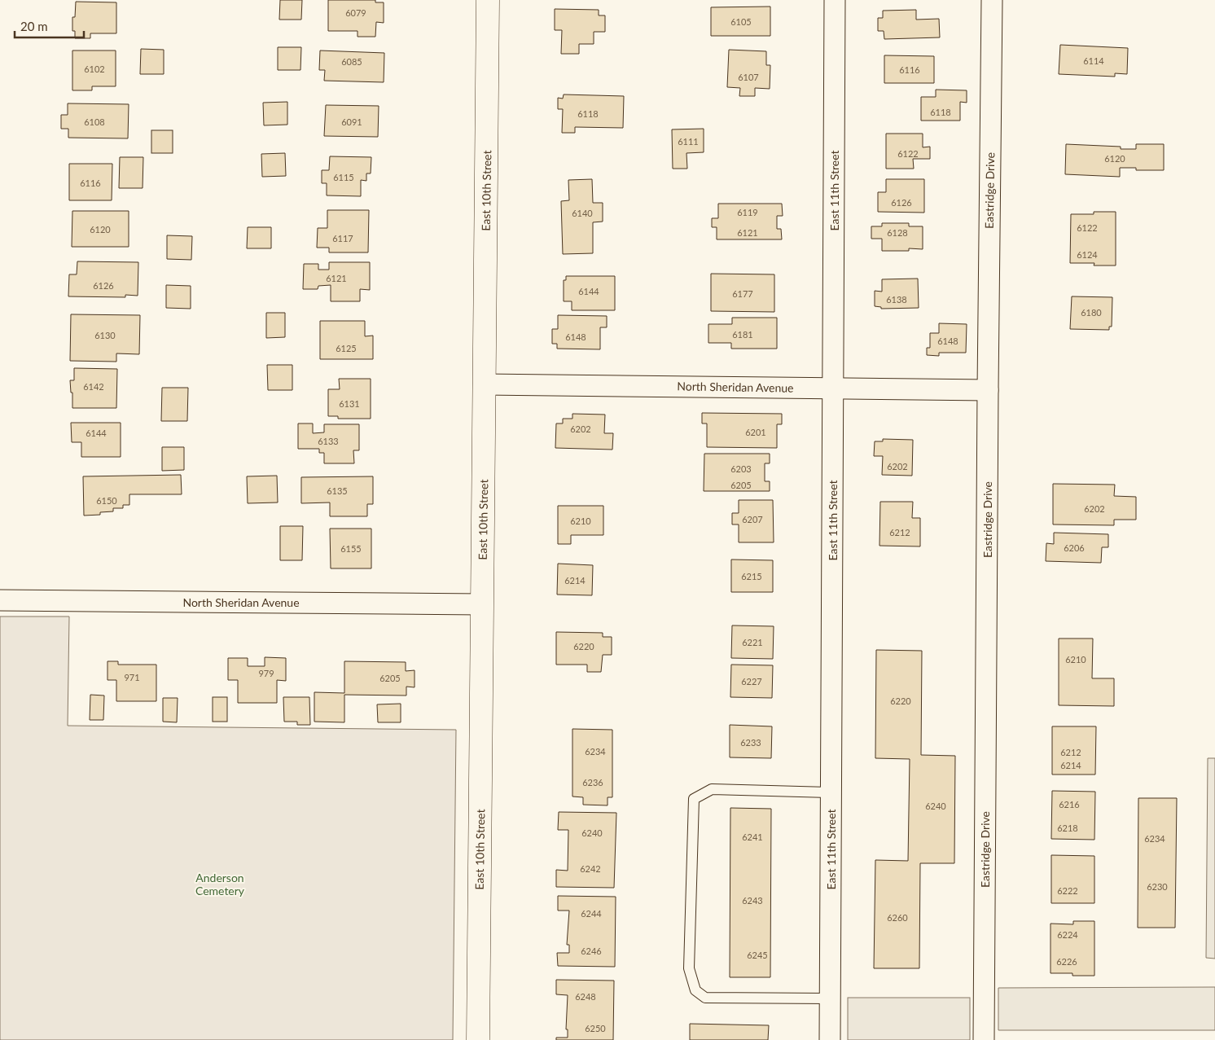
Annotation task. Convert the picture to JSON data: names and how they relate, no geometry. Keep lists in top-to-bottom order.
{
  "streets": {
    "main road": ["East 10th Street"],
    "street": ["East 11th Street", "Eastridge Drive", "North Sheridan Avenue"]
  },
  "crossings": [
    ["East 10th Street", "North Sheridan Avenue"],
    ["East 11th Street", "North Sheridan Avenue"],
    ["Eastridge Drive", "North Sheridan Avenue"]
  ],
  "parks": ["Anderson Cemetery"],
  "house_numbers": [
    "6079",
    "6105",
    "6114",
    "6085",
    "6102",
    "6116",
    "6107",
    "6118",
    "6118",
    "6108",
    "6091",
    "6111",
    "6122",
    "6120",
    "6115",
    "6116",
    "6126",
    "6119",
    "6140",
    "6122",
    "6120",
    "6121",
    "6128",
    "6117",
    "6124",
    "6121",
    "6126",
    "6144",
    "6177",
    "6138",
    "6180",
    "6181",
    "6130",
    "6148",
    "6148",
    "6125",
    "6142",
    "6131",
    "6202",
    "6201",
    "6144",
    "6133",
    "6202",
    "6203",
    "6205",
    "6135",
    "6150",
    "6202",
    "6207",
    "6210",
    "6212",
    "6206",
    "6155",
    "6215",
    "6214",
    "6221",
    "6220",
    "6210",
    "979",
    "971",
    "6205",
    "6227",
    "6220",
    "6233",
    "6234",
    "6212",
    "6214",
    "6236",
    "6216",
    "6240",
    "6218",
    "6240",
    "6241",
    "6234",
    "6242",
    "6230",
    "6222",
    "6243",
    "6244",
    "6260",
    "6224",
    "6246",
    "6245",
    "6226",
    "6248",
    "6250"
  ],
  "scale_bar": "20 m"
}
